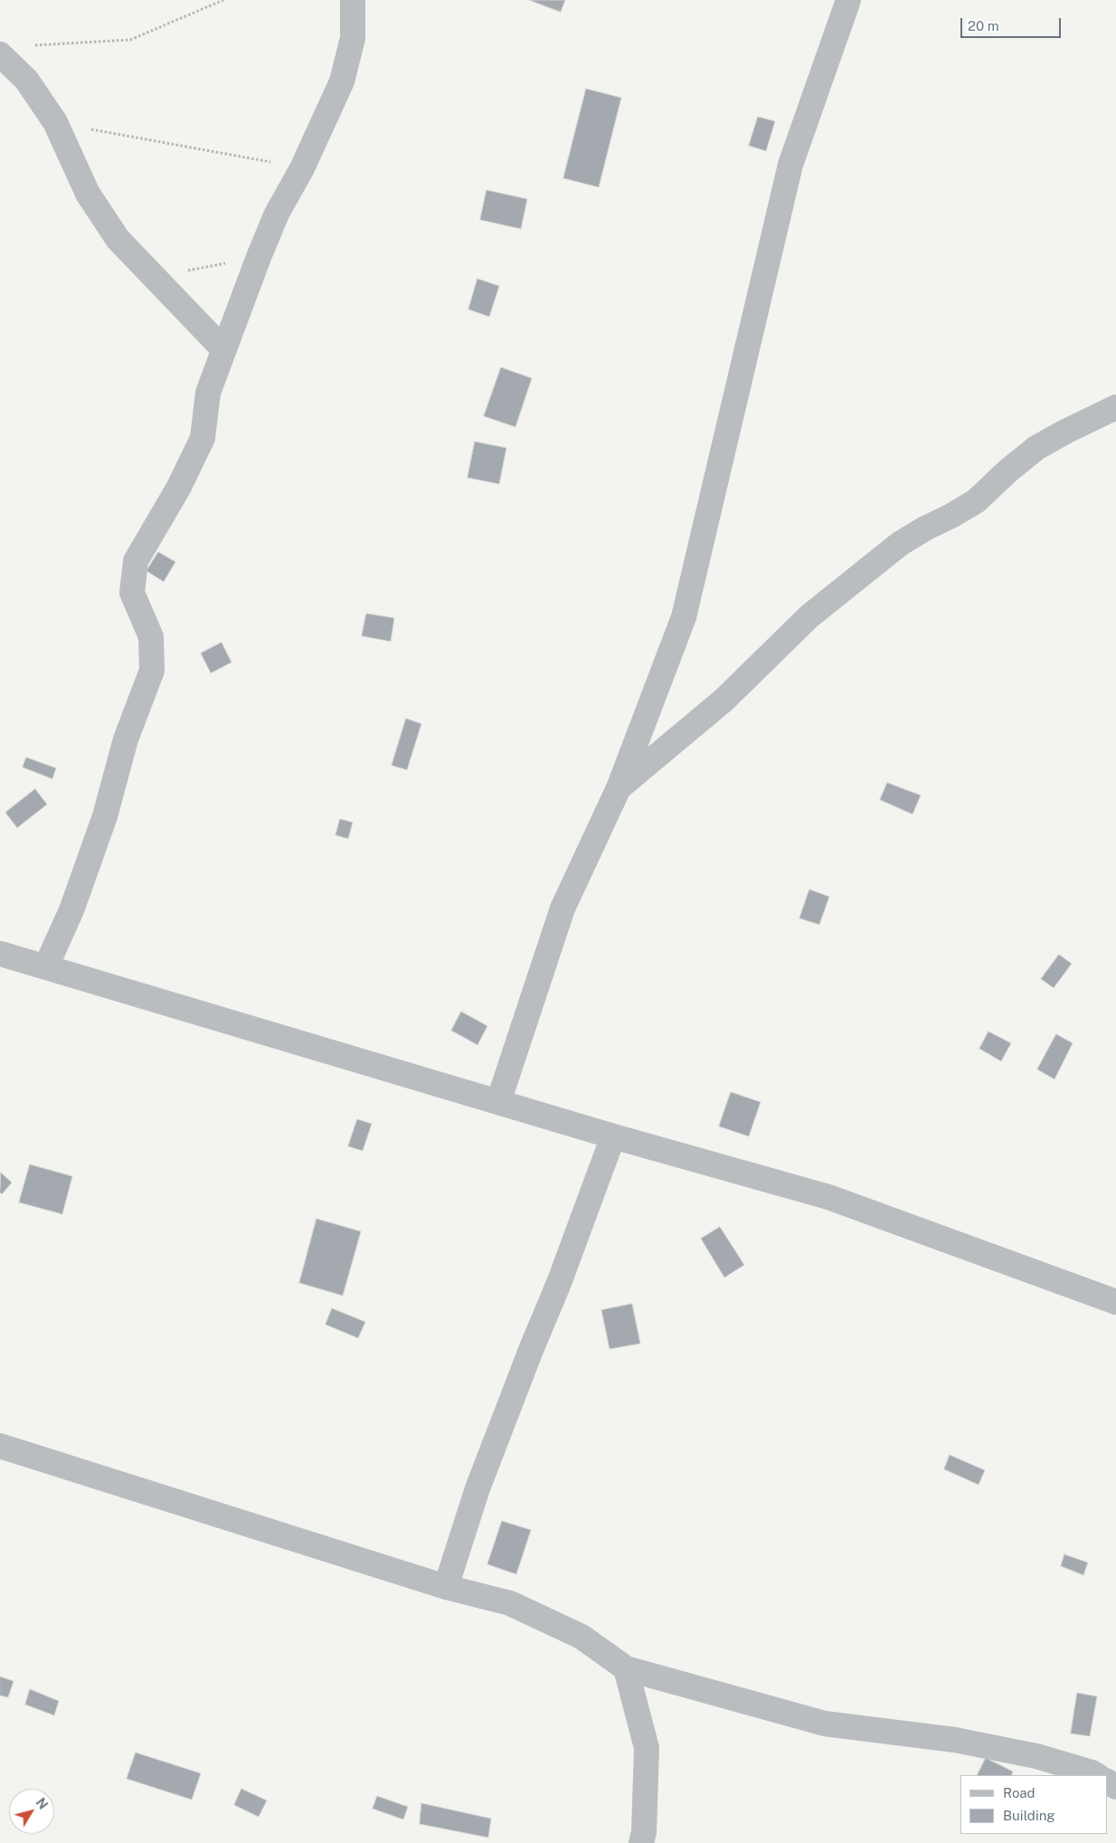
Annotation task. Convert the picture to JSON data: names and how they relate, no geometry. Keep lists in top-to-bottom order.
{
  "legend": ["Road", "Building"],
  "scale_bar": "20 m",
  "north": "top right"
}
